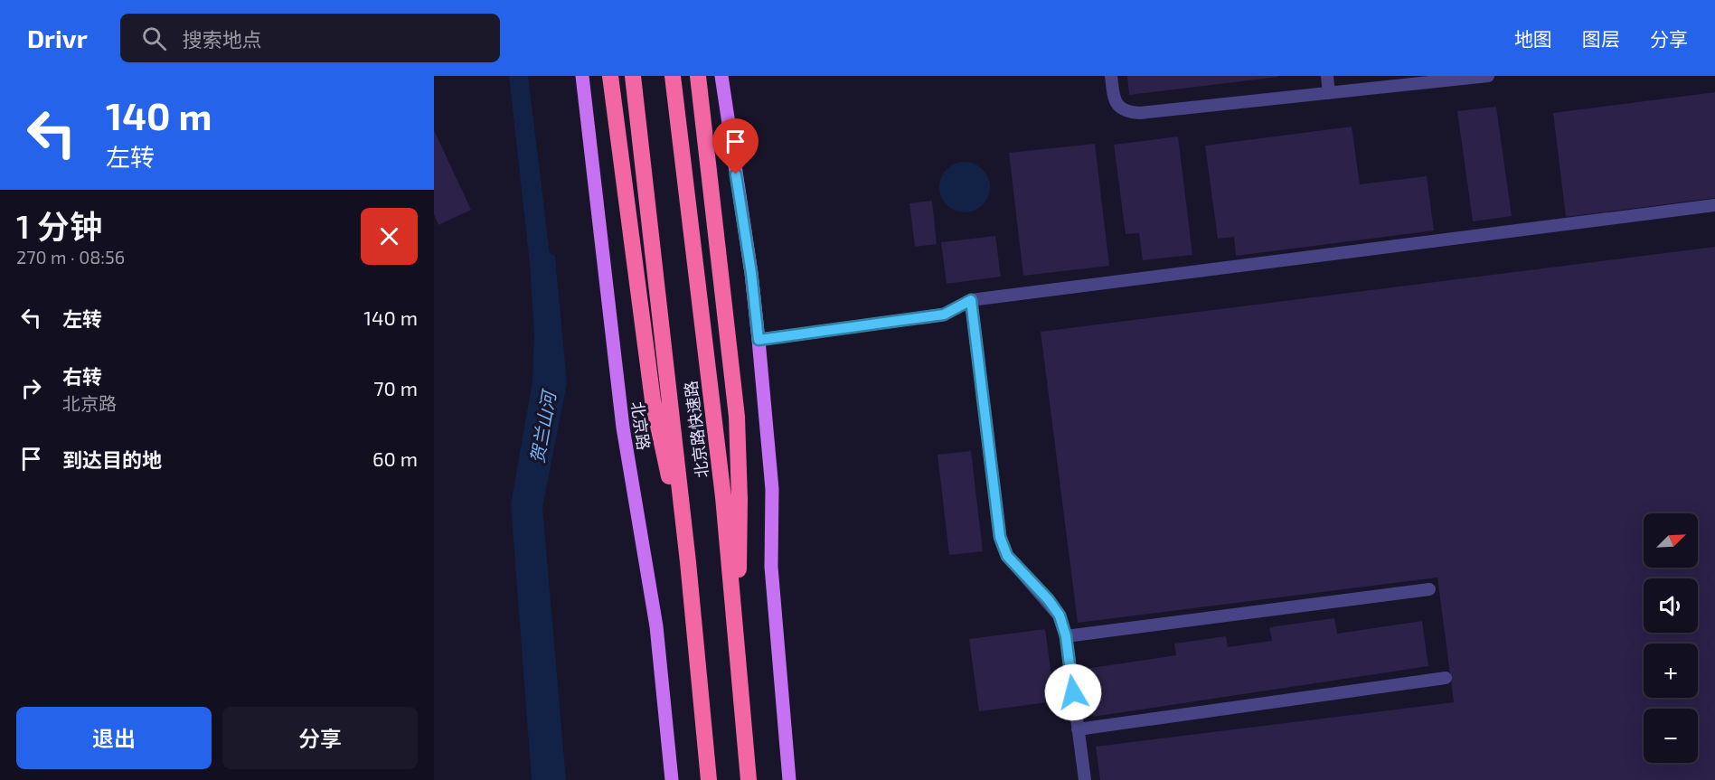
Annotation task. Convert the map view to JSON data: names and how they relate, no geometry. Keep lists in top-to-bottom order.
{
  "streets": {
    "highway": ["北京路快速路"],
    "main road": ["北京路"]
  },
  "water": ["贺兰山河"],
  "north": "top right",
  "page": {
    "header": "Drivr",
    "search": "搜索地点",
    "nav": ["地图", "图层", "分享"],
    "turn": ["140 m", "左转"],
    "heading": ["1 分钟", "270 m · 08:56"],
    "list": [
      {
        "name": "左转",
        "value": "140 m"
      },
      {
        "name": "右转",
        "note": "北京路",
        "value": "70 m"
      },
      {
        "name": "到达目的地",
        "value": "60 m"
      }
    ],
    "map_buttons": ["+", "−"],
    "buttons": ["退出", "分享"]
  }
}
